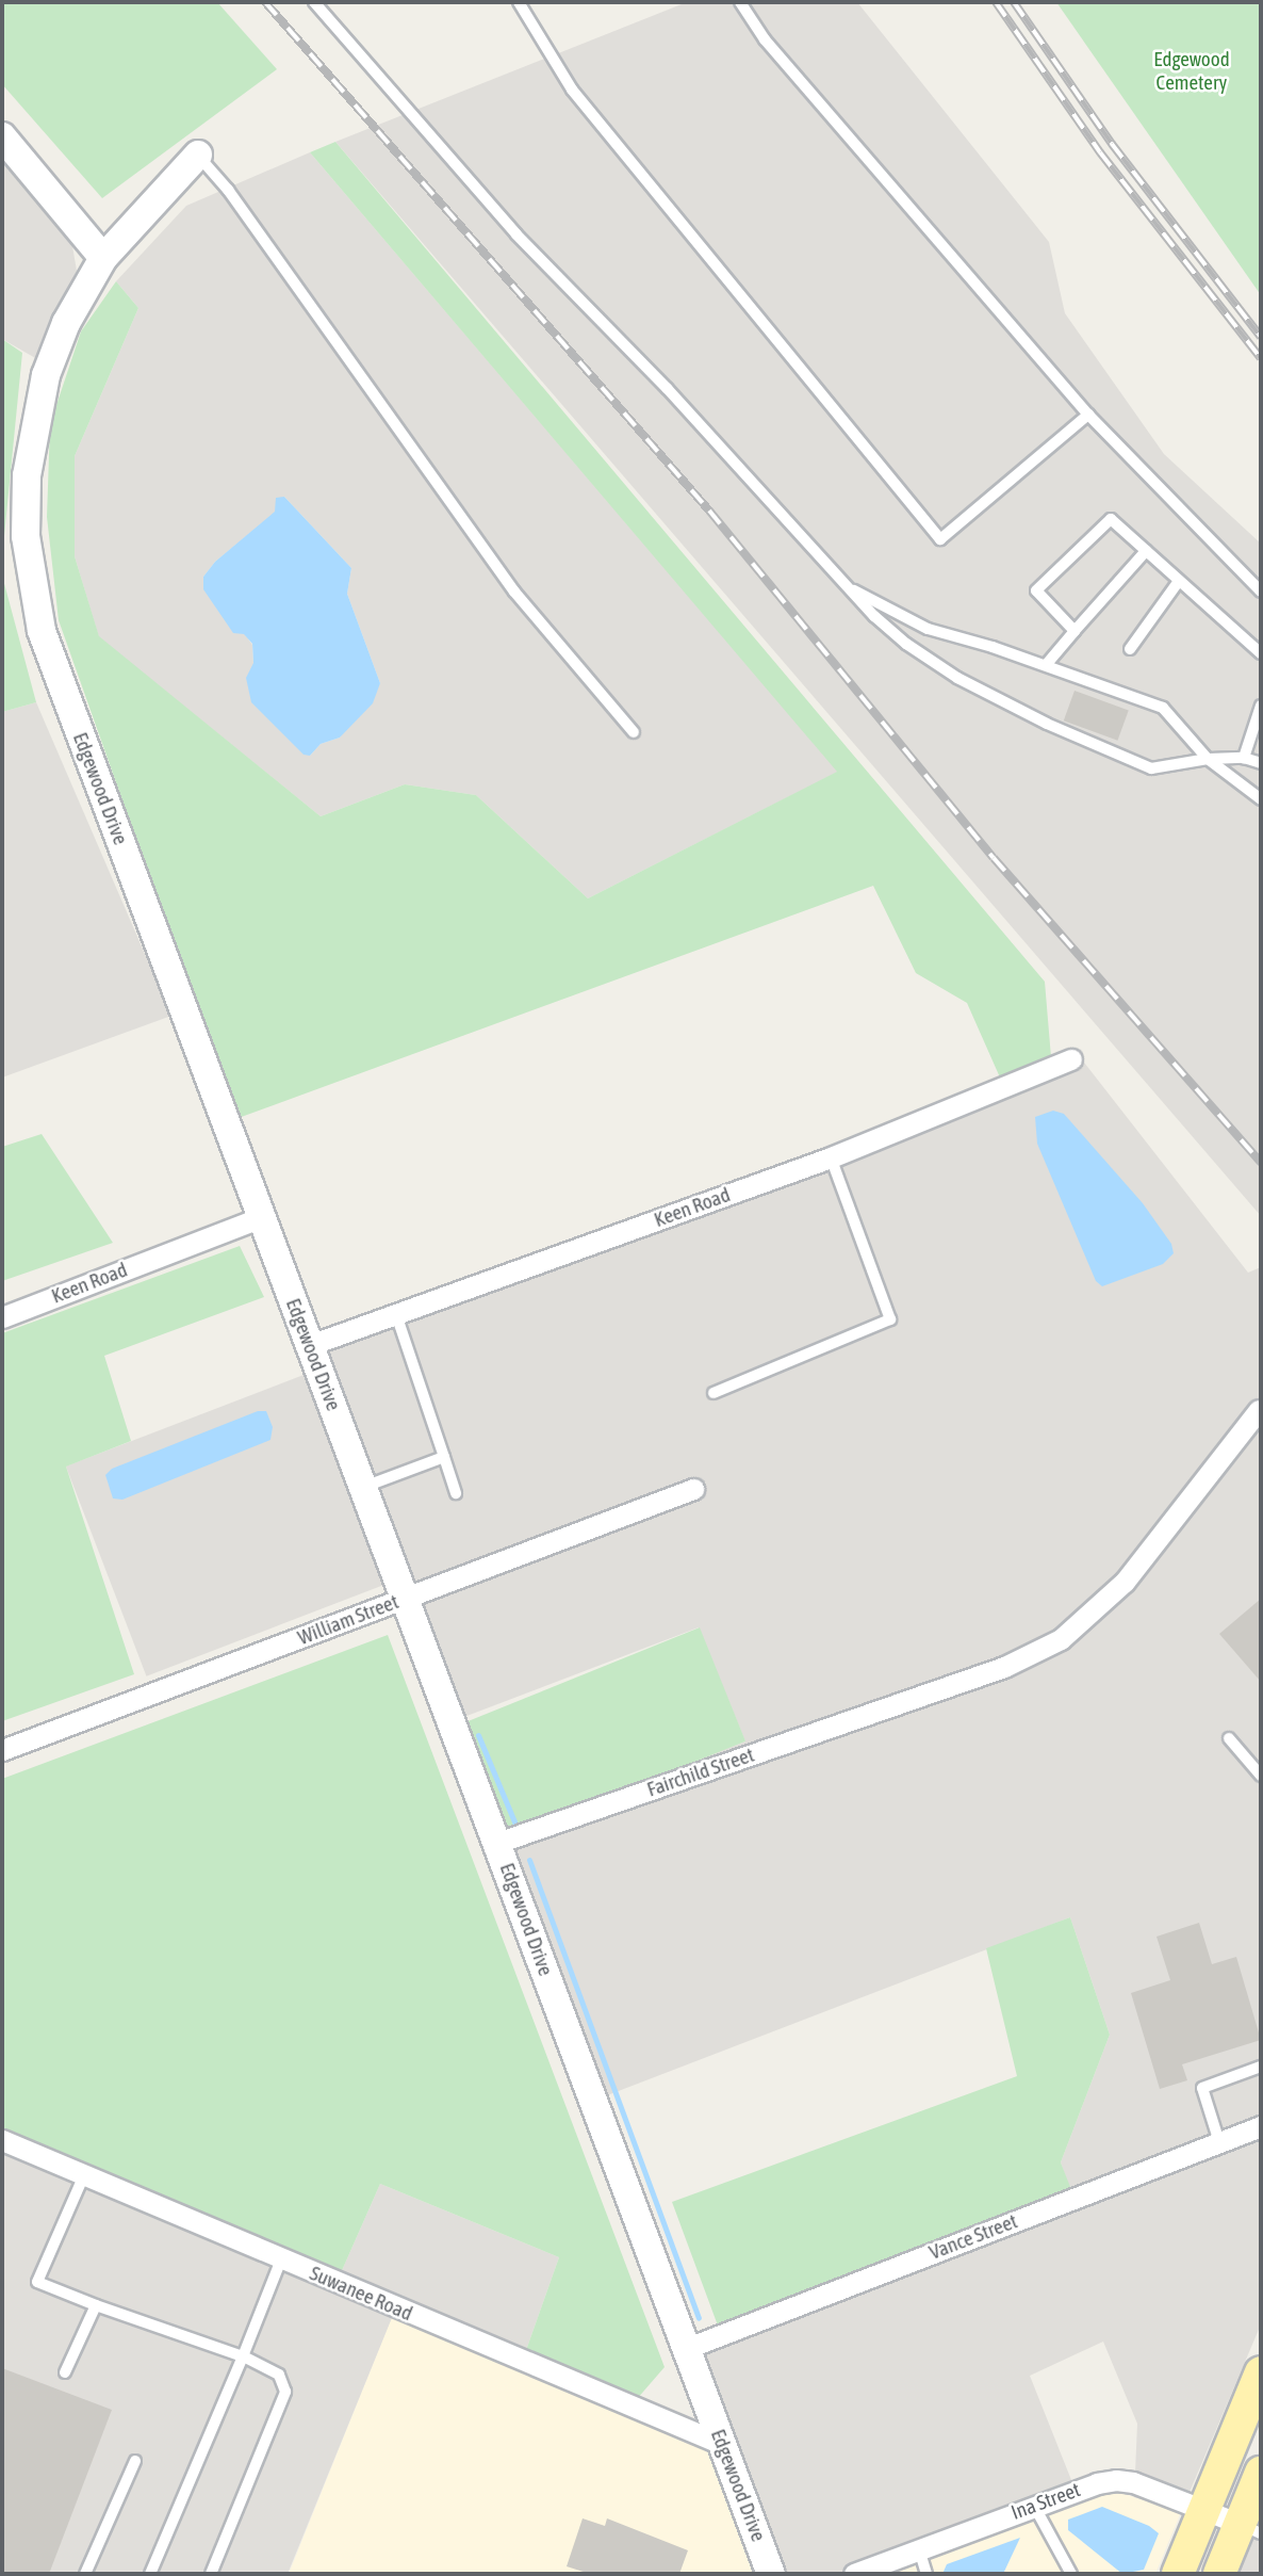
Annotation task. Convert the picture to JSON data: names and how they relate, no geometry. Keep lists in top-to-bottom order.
{
  "streets": {
    "street": [
      "Edgewood Drive",
      "Keen Road",
      "William Street",
      "Fairchild Street",
      "Vance Street",
      "Suwanee Road",
      "Ina Street"
    ]
  },
  "crossings": [
    ["Edgewood Drive", "Keen Road"],
    ["Edgewood Drive", "William Street"],
    ["Edgewood Drive", "Fairchild Street"],
    ["Edgewood Drive", "Vance Street"],
    ["Edgewood Drive", "Suwanee Road"]
  ],
  "parks": ["Edgewood Cemetery"]
}
